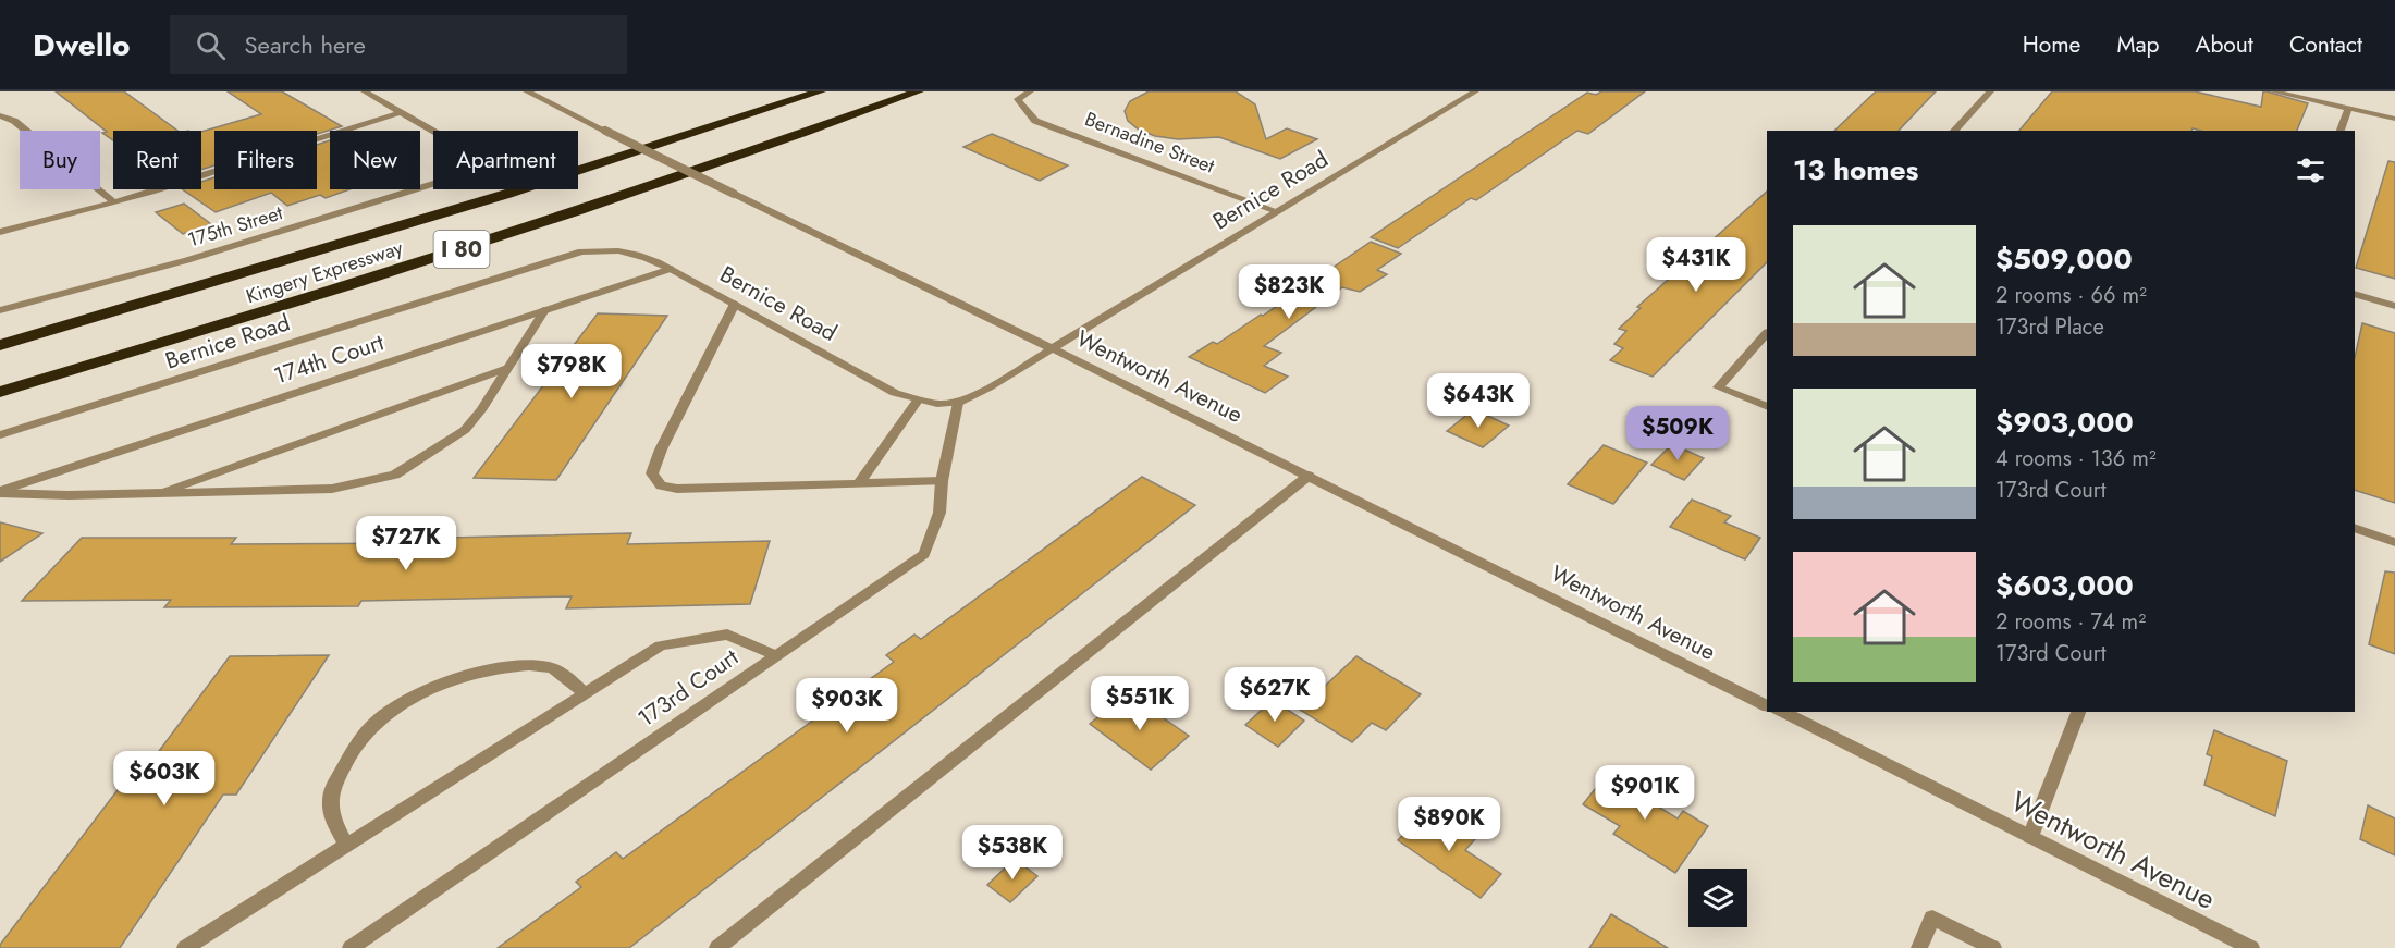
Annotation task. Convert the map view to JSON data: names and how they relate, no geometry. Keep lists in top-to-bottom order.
{
  "streets": {
    "highway": ["I 80", "Kingery Expressway"],
    "street": [
      "Bernadine Street",
      "Bernice Road",
      "175th Street",
      "174th Court",
      "Wentworth Avenue",
      "173rd Court"
    ]
  },
  "crossings": [
    ["Bernadine Street", "Bernice Road"],
    ["Bernice Road", "174th Court"],
    ["Bernice Road", "Wentworth Avenue"],
    ["Bernice Road", "173rd Court"]
  ],
  "page": {
    "header": "Dwello",
    "search": "Search here",
    "nav": [
      "Home",
      "Map",
      "About",
      "Contact"
    ],
    "chip": [
      "Buy",
      "Rent",
      "Filters",
      "New",
      "Apartment"
    ],
    "heading": "13 homes",
    "list": [
      {
        "name": "$509,000",
        "note": "2 rooms · 66 m² · 173rd Place"
      },
      {
        "name": "$903,000",
        "note": "4 rooms · 136 m² · 173rd Court"
      },
      {
        "name": "$603,000",
        "note": "2 rooms · 74 m² · 173rd Court"
      }
    ],
    "price": [
      "$431K",
      "$823K",
      "$798K",
      "$643K",
      "$509K",
      "$727K",
      "$627K",
      "$551K",
      "$903K",
      "$603K",
      "$901K",
      "$890K",
      "$538K"
    ]
  }
}
